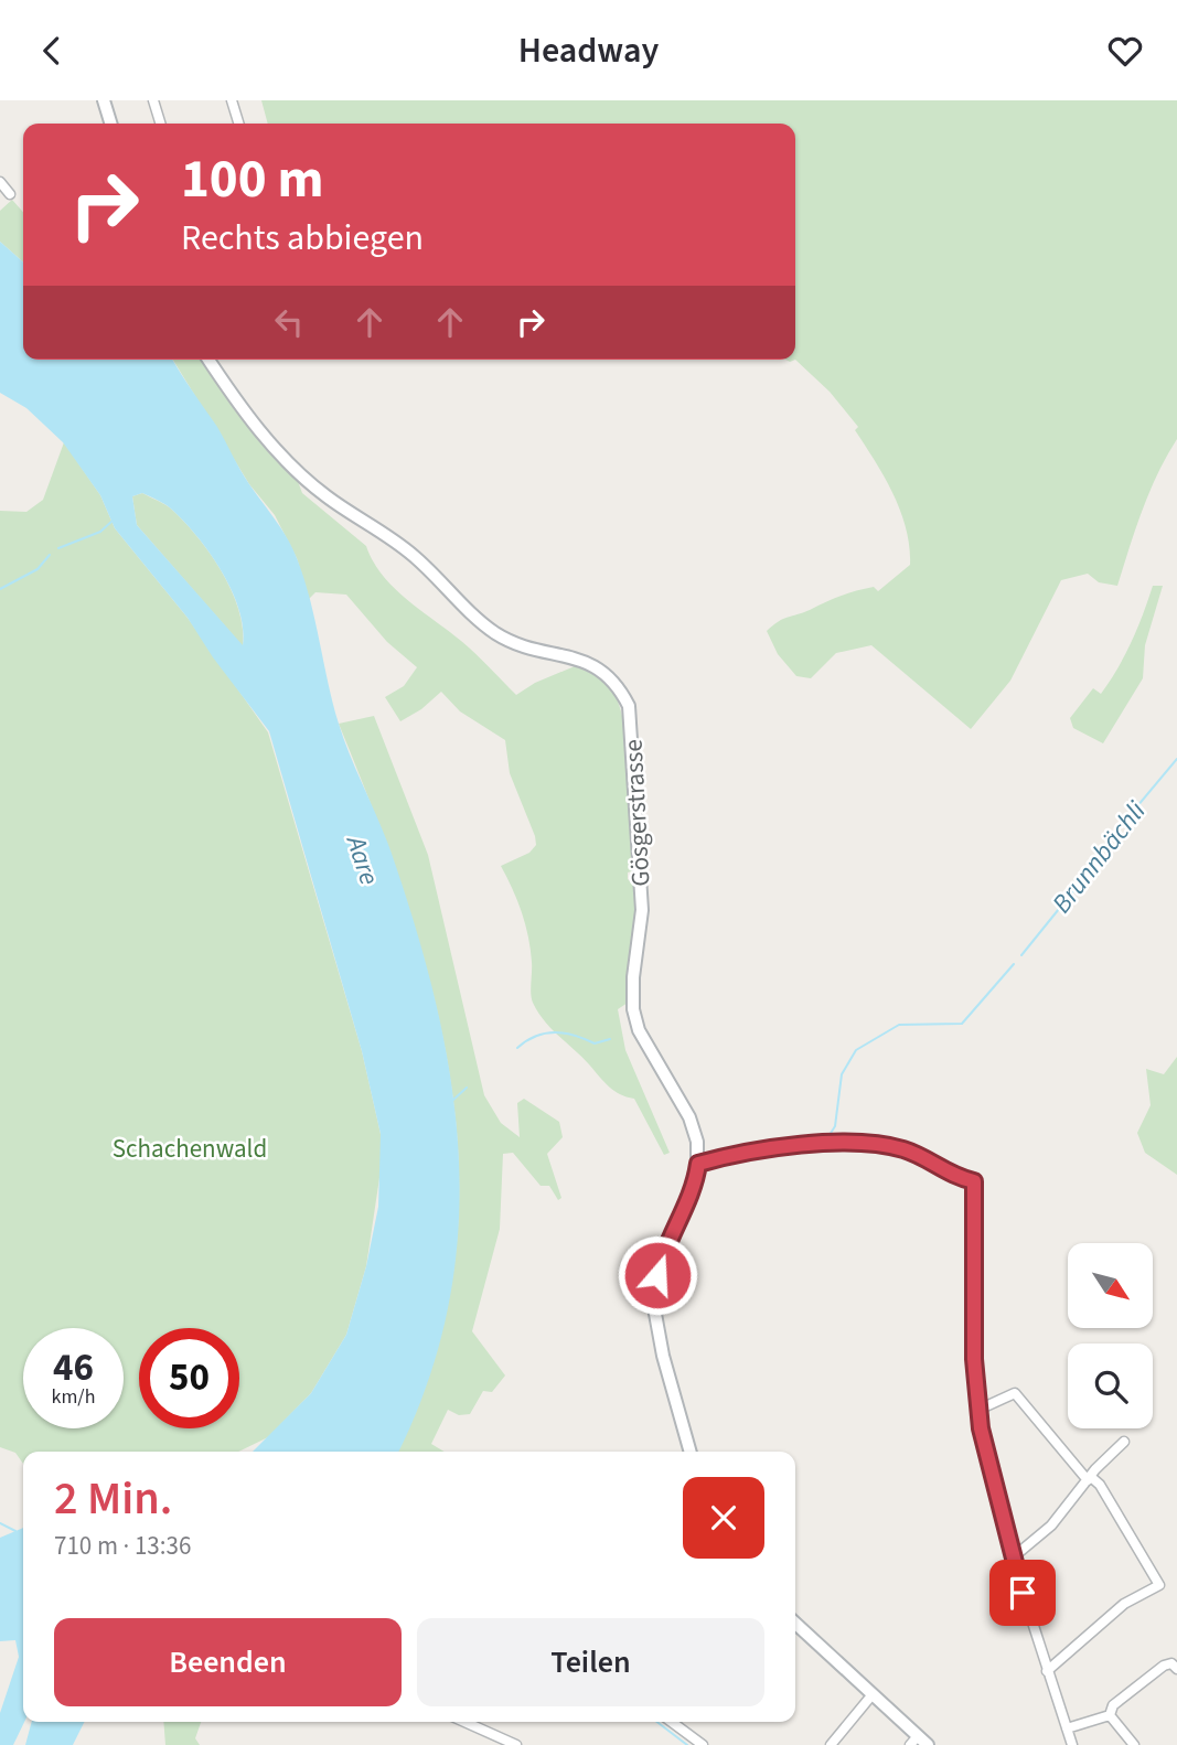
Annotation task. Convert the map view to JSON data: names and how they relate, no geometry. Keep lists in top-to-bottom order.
{
  "streets": {
    "main road": ["Gösgerstrasse"]
  },
  "water": ["Brunnbächli", "Aare"],
  "parks": ["Schachenwald"],
  "north": "bottom right",
  "page": {
    "header": "Headway",
    "turn": ["100 m", "Rechts abbiegen"],
    "speed": "46 km/h",
    "limit": "50",
    "heading": ["2 Min.", "710 m · 13:36"],
    "buttons": ["Beenden", "Teilen"]
  }
}
